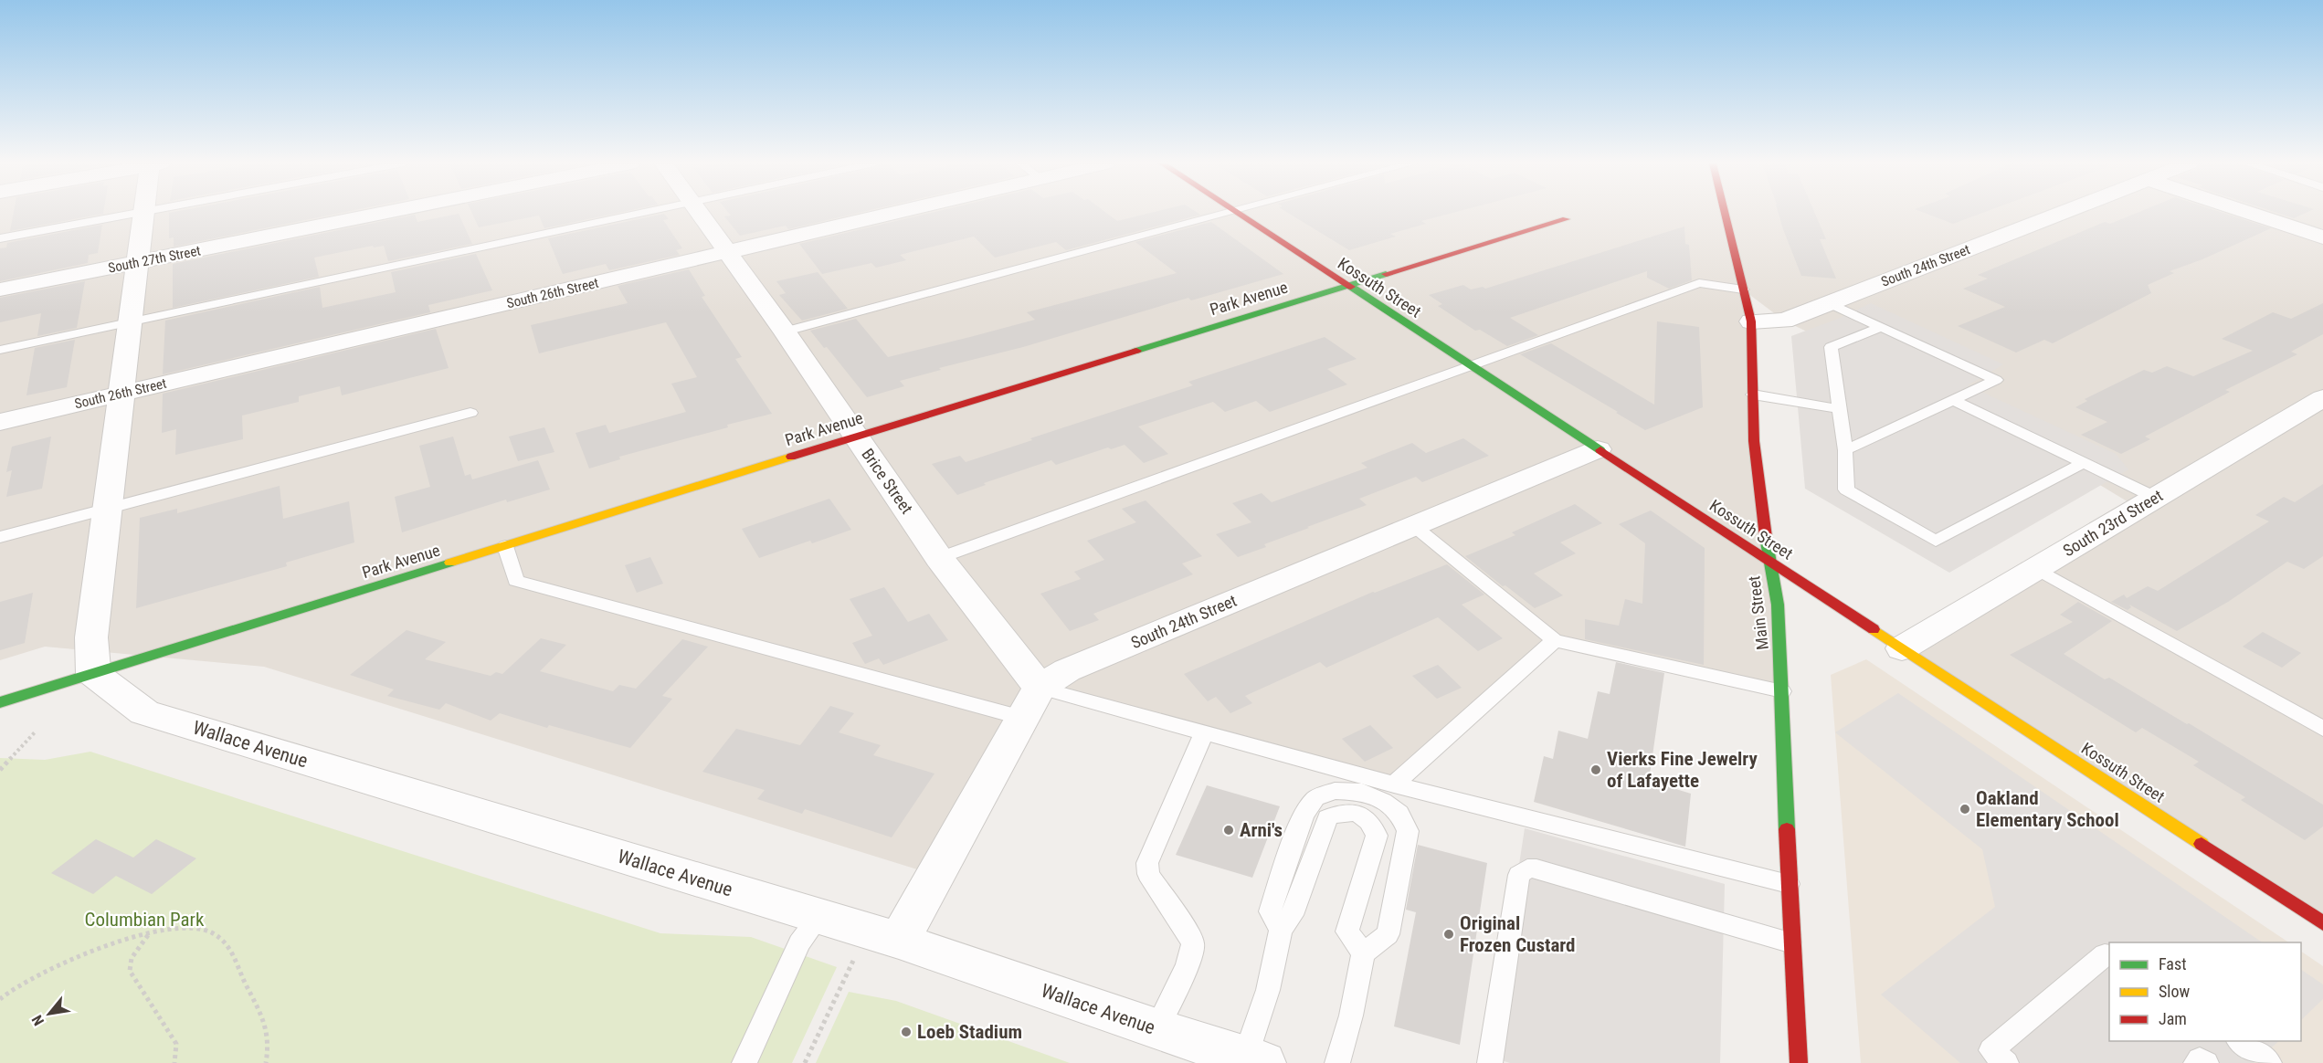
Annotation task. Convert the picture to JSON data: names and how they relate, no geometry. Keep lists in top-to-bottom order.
{
  "streets": {
    "street": [
      "South 27th Street",
      "South 24th Street",
      "Kossuth Street",
      "South 26th Street",
      "Park Avenue",
      "Brice Street",
      "South 23rd Street",
      "Main Street",
      "Wallace Avenue"
    ]
  },
  "crossings": [
    ["South 24th Street", "Kossuth Street"],
    ["South 24th Street", "Brice Street"],
    ["South 24th Street", "Main Street"],
    ["South 24th Street", "Wallace Avenue"],
    ["Kossuth Street", "Park Avenue"],
    ["Kossuth Street", "South 23rd Street"],
    ["Kossuth Street", "Main Street"],
    ["South 26th Street", "Brice Street"],
    ["Park Avenue", "Brice Street"],
    ["Park Avenue", "Wallace Avenue"]
  ],
  "parks": ["Columbian Park"],
  "places": [
    "Vierks Fine Jewelry of Lafayette",
    "Oakland Elementary School",
    "Arni's",
    "Original Frozen Custard",
    "Loeb Stadium"
  ],
  "legend": ["Fast", "Slow", "Jam"],
  "north": "bottom left"
}
